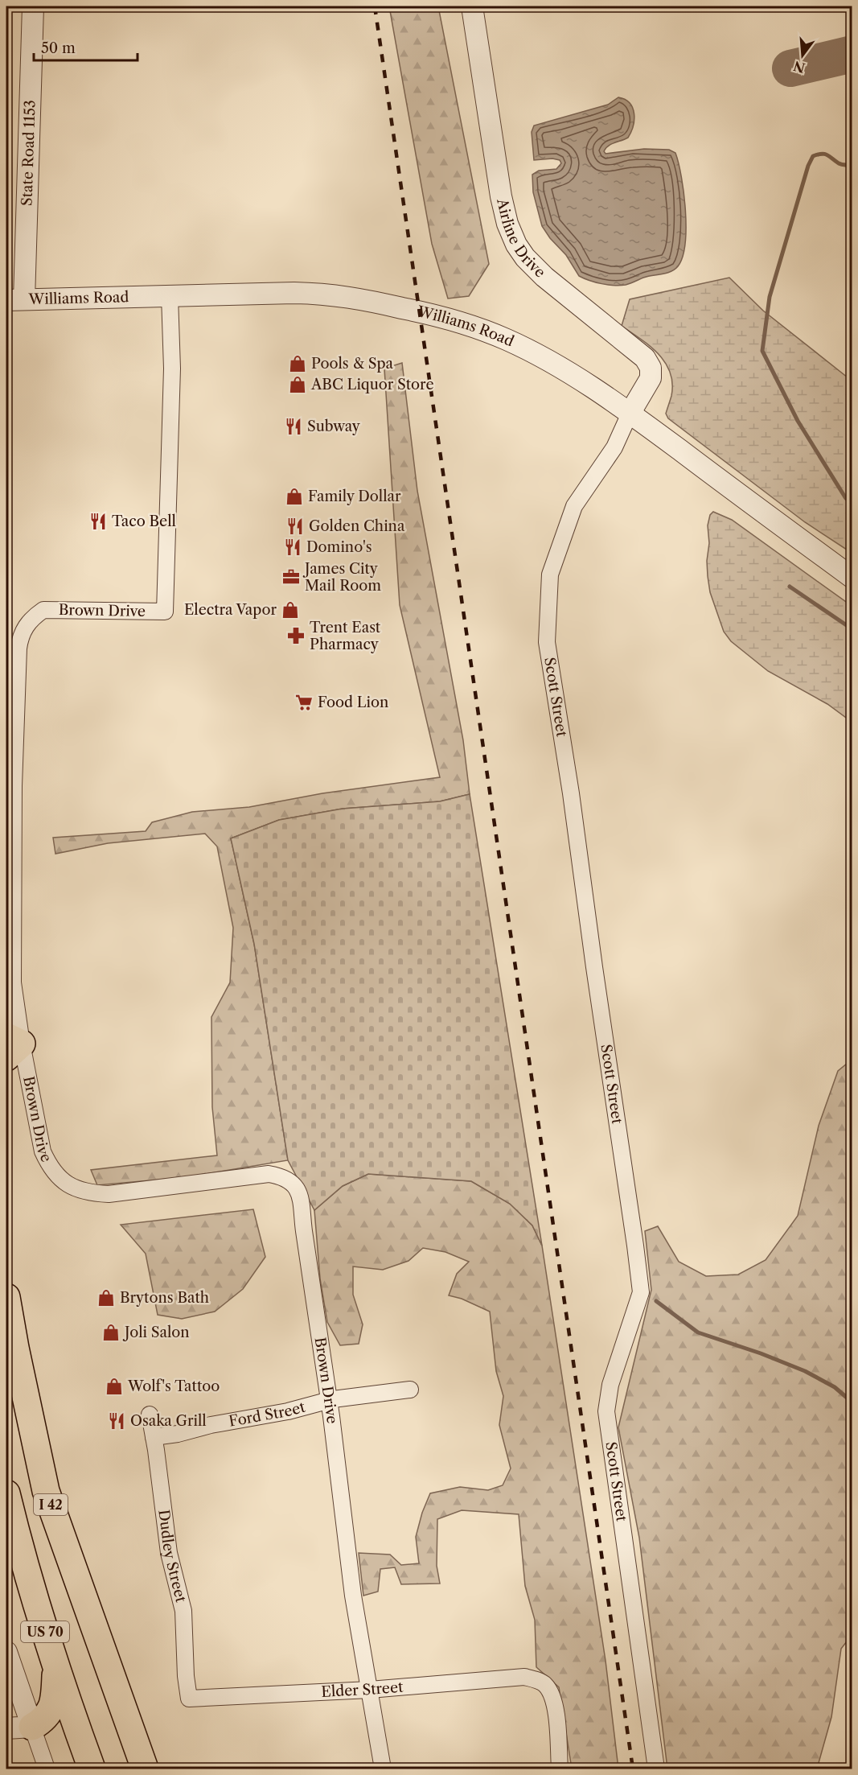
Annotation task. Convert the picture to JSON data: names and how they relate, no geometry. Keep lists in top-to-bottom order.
{
  "streets": {
    "highway": ["I 42", "US 70"],
    "street": [
      "State Road 1153",
      "Airline Drive",
      "Williams Road",
      "Brown Drive",
      "Scott Street",
      "Ford Street",
      "Dudley Street",
      "Elder Street"
    ]
  },
  "crossings": [
    ["State Road 1153", "Williams Road"],
    ["Airline Drive", "Williams Road"],
    ["Airline Drive", "Scott Street"],
    ["Williams Road", "Brown Drive"],
    ["Williams Road", "Scott Street"],
    ["Brown Drive", "Ford Street"],
    ["Brown Drive", "Elder Street"],
    ["Ford Street", "Dudley Street"],
    ["Dudley Street", "Elder Street"]
  ],
  "places": {
    "shop": [
      "Pools & Spa",
      "ABC Liquor Store",
      "Family Dollar",
      "Electra Vapor",
      "Brytons Bath",
      "Joli Salon",
      "Wolf's Tattoo"
    ],
    "restaurant": [
      "Subway",
      "Taco Bell",
      "Golden China",
      "Domino's",
      "Osaka Grill"
    ],
    "office": ["James City Mail Room"],
    "pharmacy": ["Trent East Pharmacy"],
    "supermarket": ["Food Lion"]
  },
  "scale_bar": "50 m",
  "north": "bottom"
}
